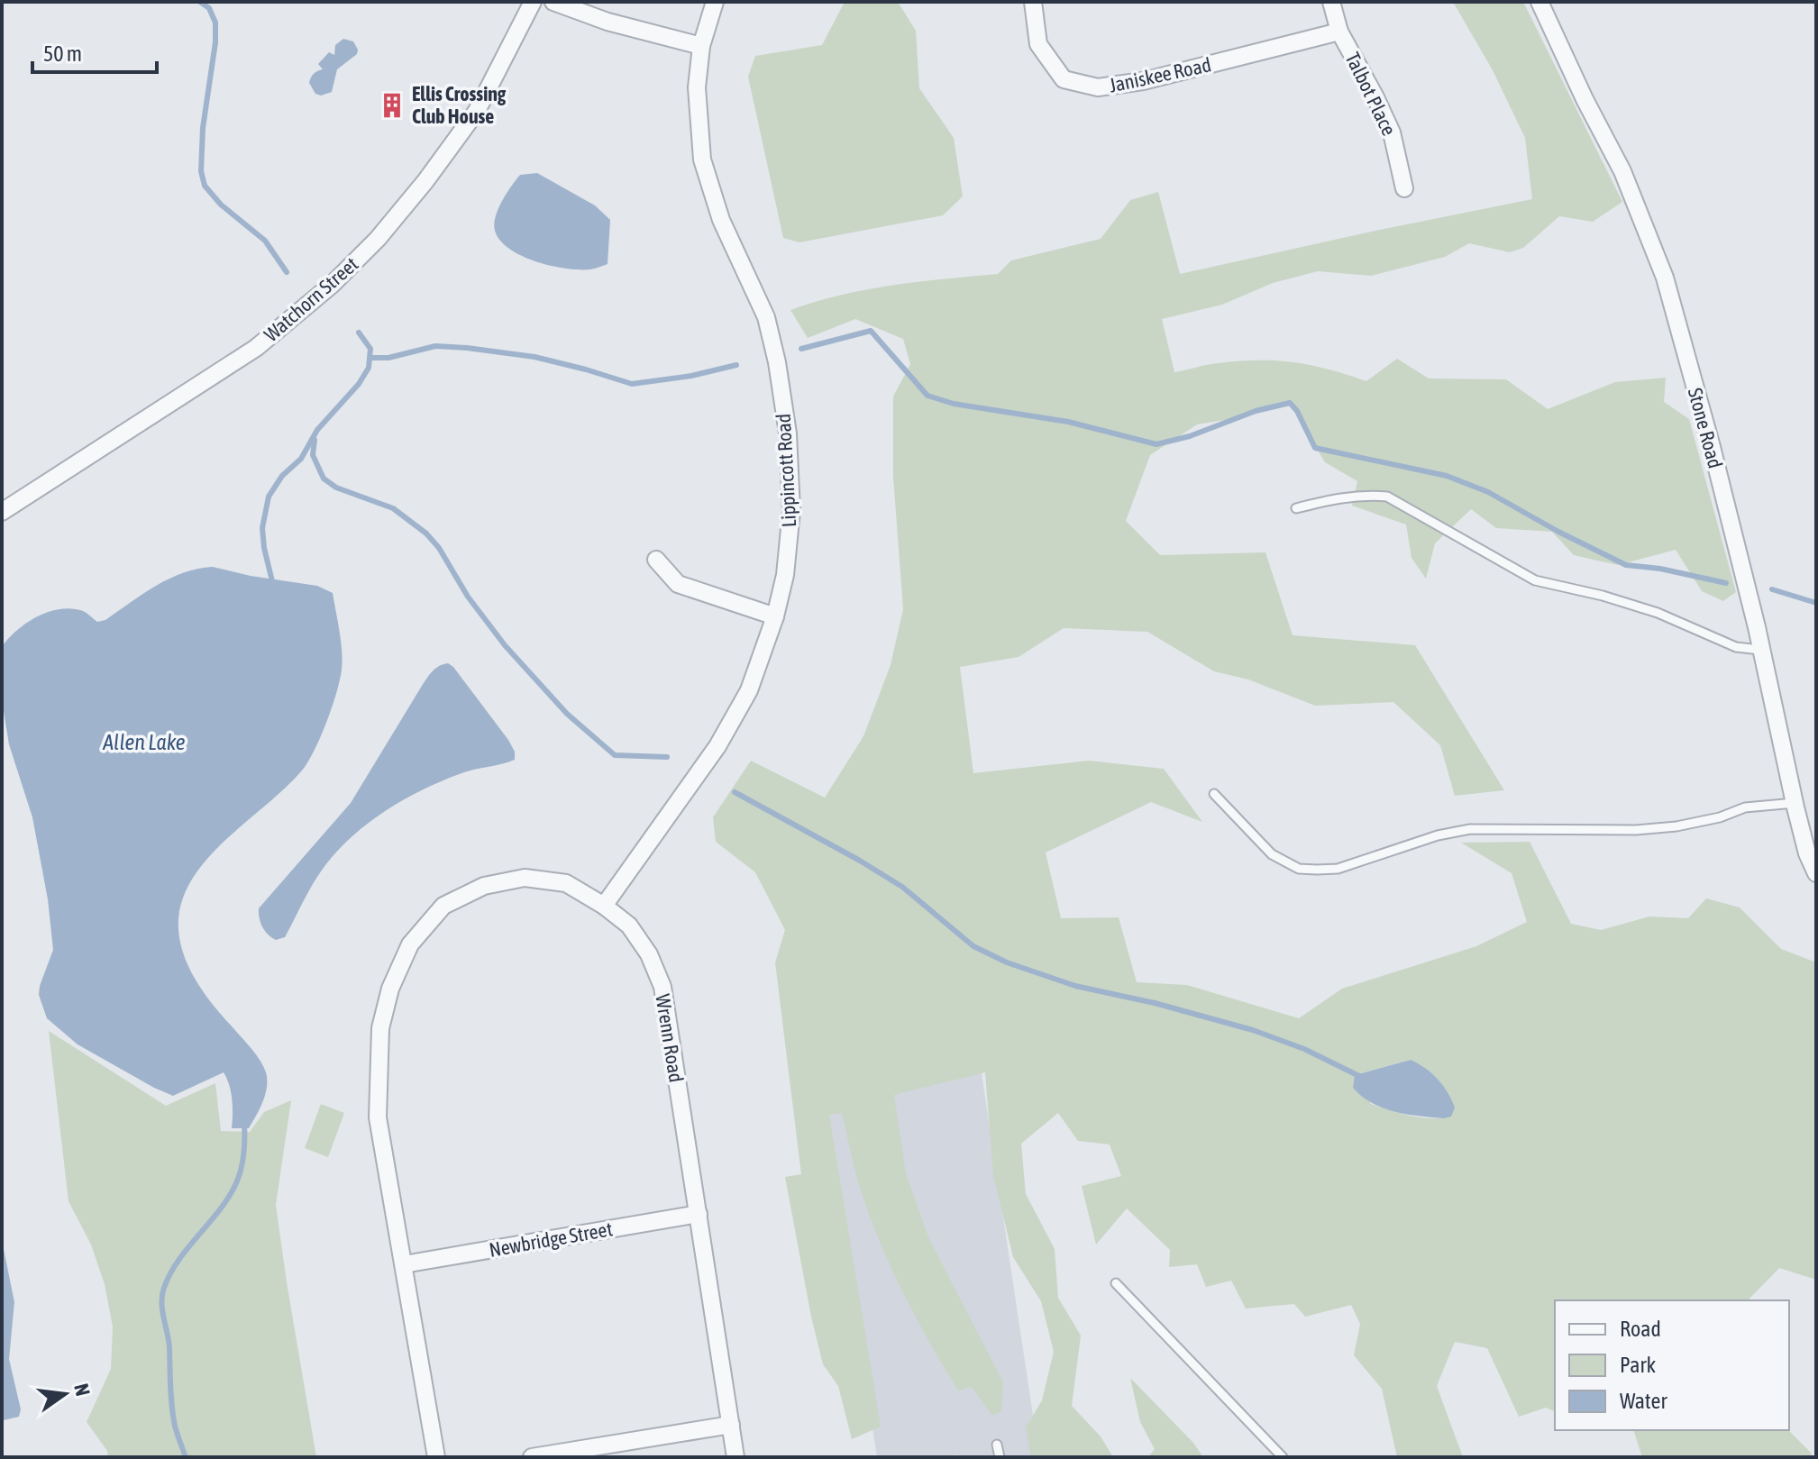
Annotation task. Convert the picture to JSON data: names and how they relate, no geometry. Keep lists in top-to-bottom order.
{
  "streets": {
    "street": [
      "Janiskee Road",
      "Talbot Place",
      "Watchorn Street",
      "Stone Road",
      "Lippincott Road",
      "Wrenn Road",
      "Newbridge Street"
    ]
  },
  "crossings": [
    ["Janiskee Road", "Talbot Place"],
    ["Lippincott Road", "Wrenn Road"],
    ["Wrenn Road", "Newbridge Street"]
  ],
  "water": ["Allen Lake"],
  "places": {
    "building": ["Ellis Crossing Club House"]
  },
  "legend": ["Road", "Park", "Water"],
  "scale_bar": "50 m",
  "north": "right"
}
